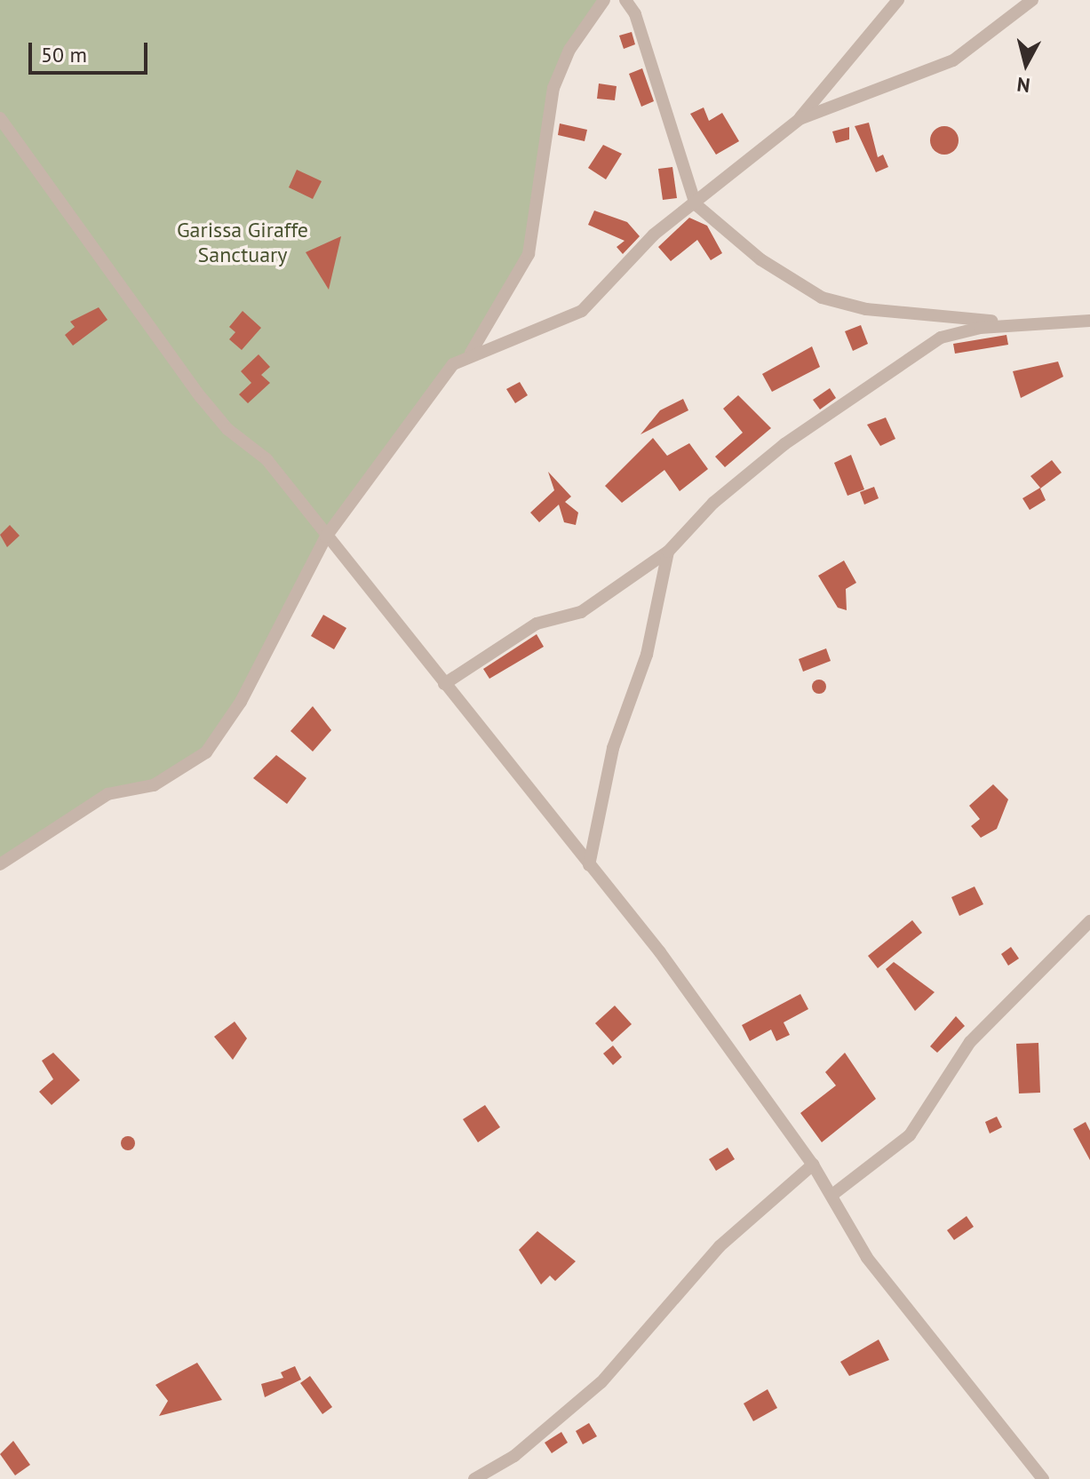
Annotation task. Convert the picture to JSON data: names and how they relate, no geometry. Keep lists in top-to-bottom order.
{
  "parks": ["Garissa Giraffe Sanctuary"],
  "scale_bar": "50 m",
  "north": "bottom"
}
